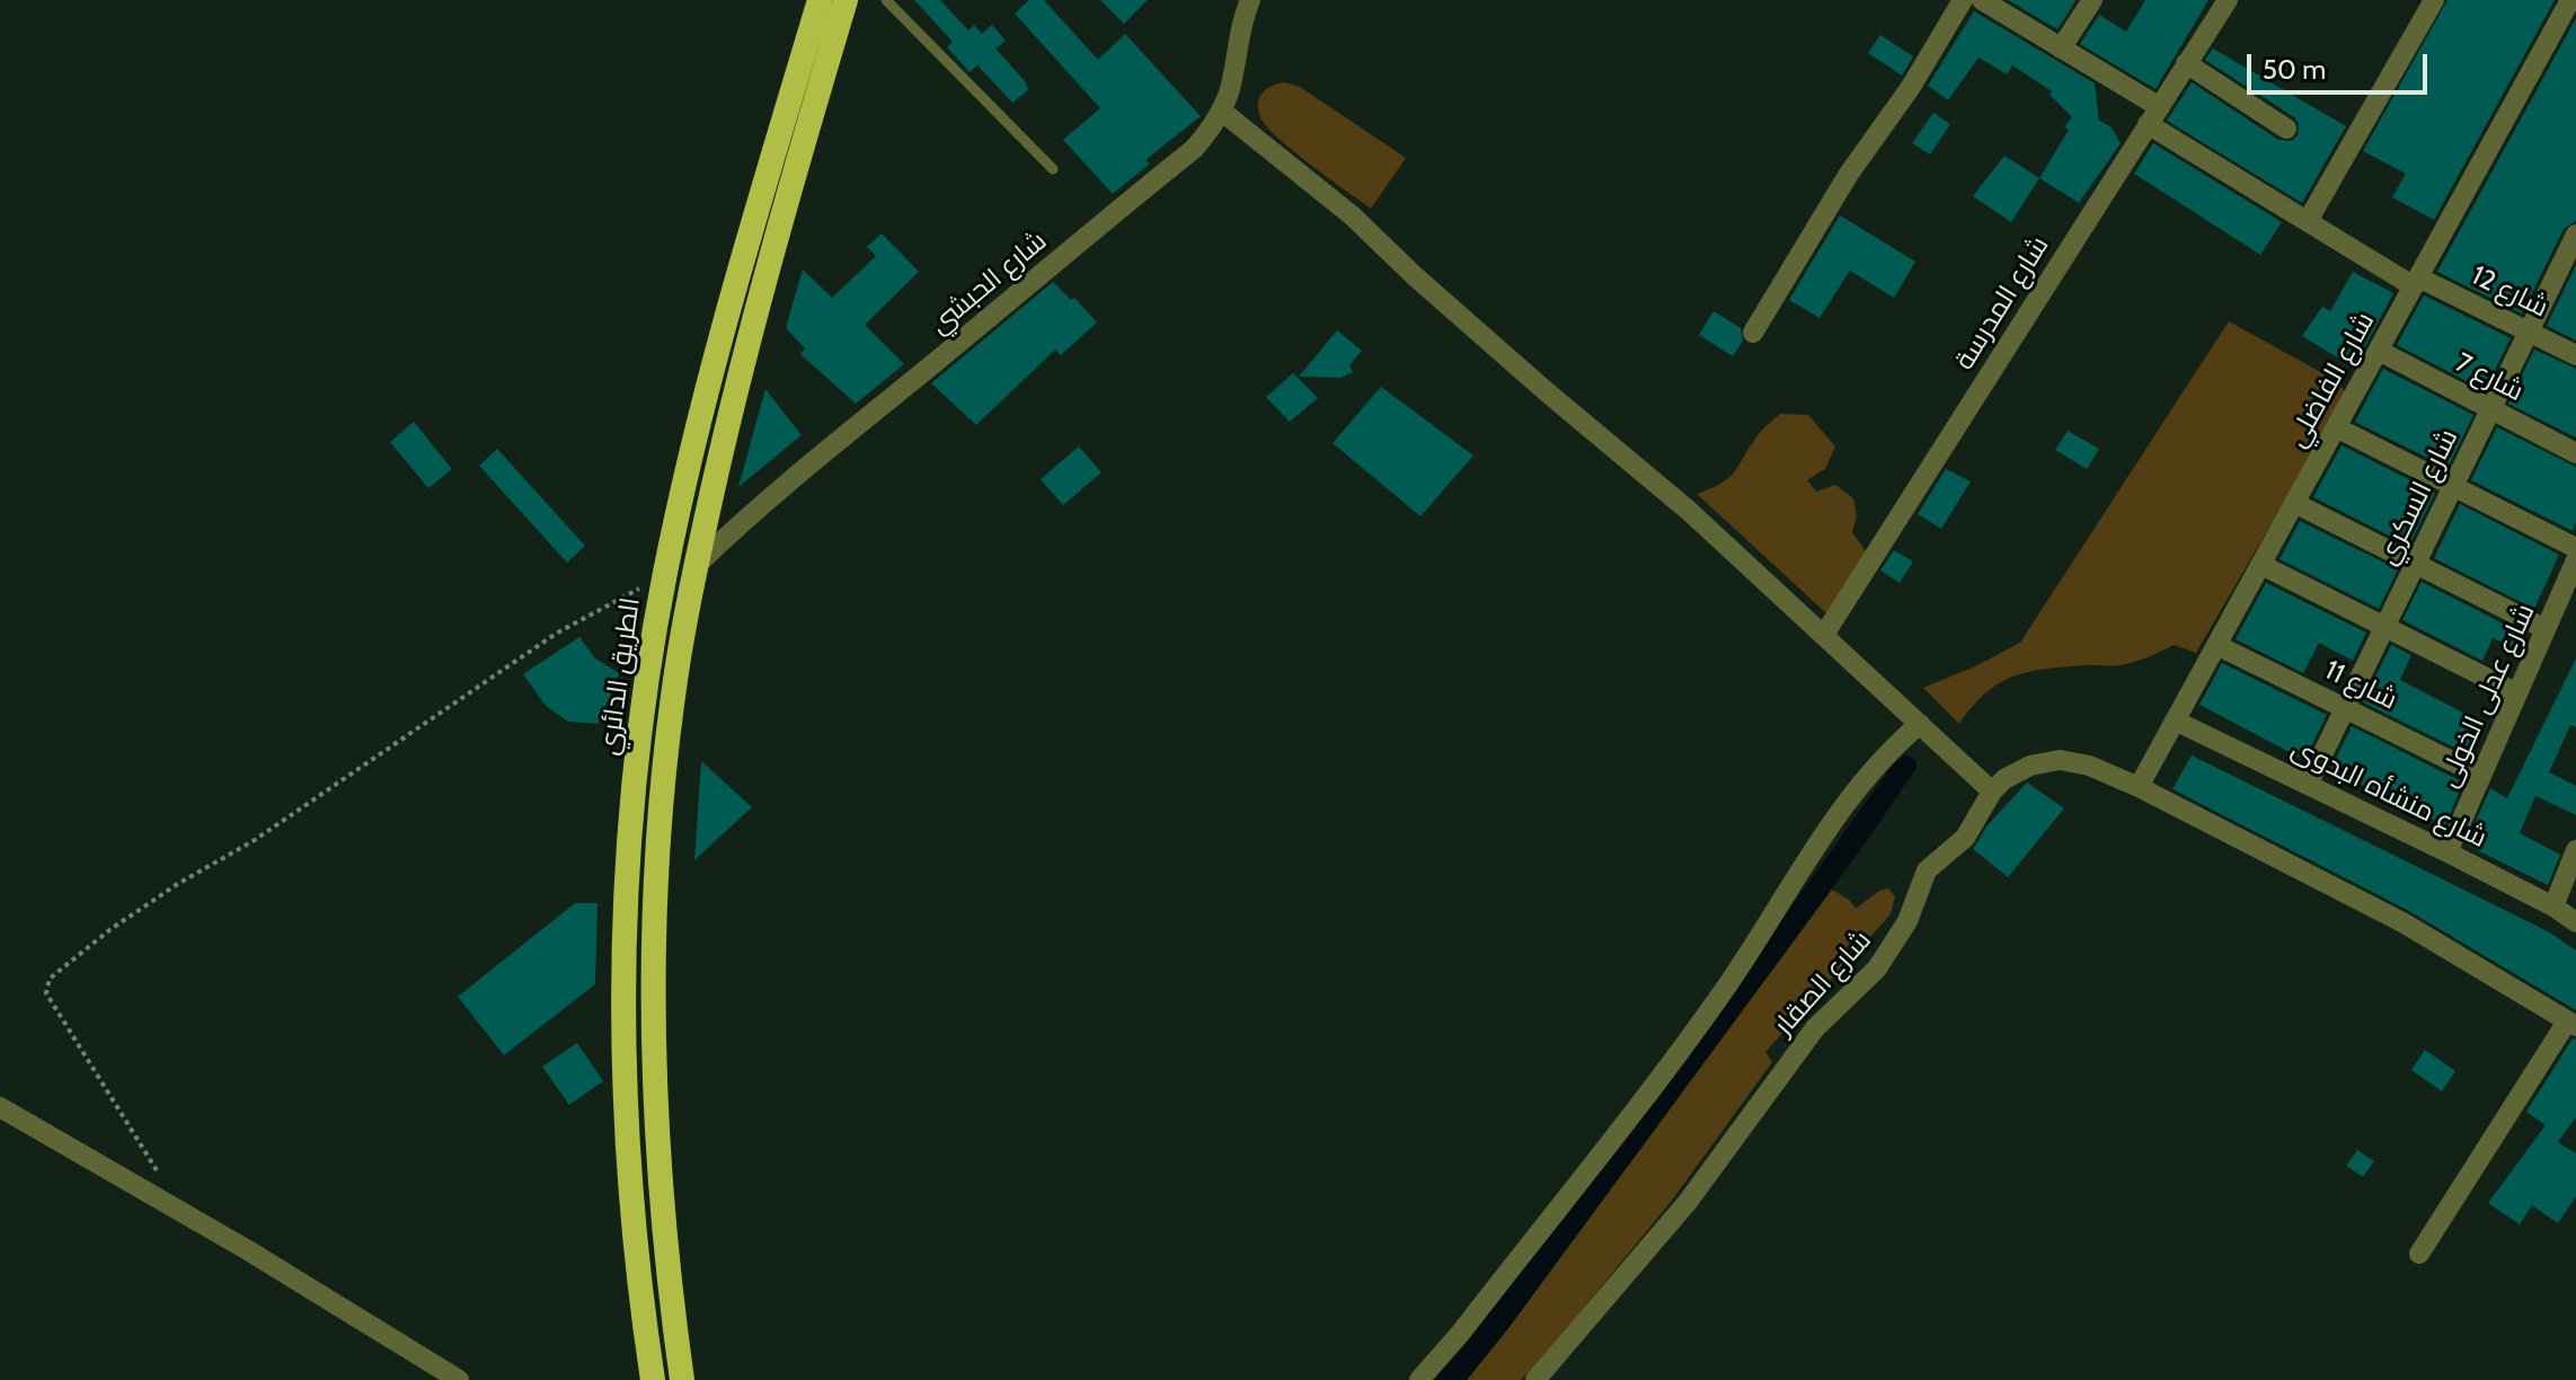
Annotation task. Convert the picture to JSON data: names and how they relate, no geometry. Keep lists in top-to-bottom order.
{
  "streets": {
    "highway": ["الطريق الدائري"],
    "street": [
      "شارع الحبشي",
      "شارع 12",
      "شارع المدرسة",
      "شارع 7",
      "شارع الفاضلي",
      "شارع السكري",
      "شارع 11",
      "شارع عدلى الخولى",
      "شارع منشأه البدوى",
      "شارع الصقار"
    ]
  },
  "crossings": [
    ["شارع الحبشي", "الطريق الدائري"],
    ["شارع 12", "شارع المدرسة"],
    ["شارع 12", "شارع الفاضلي"],
    ["شارع 12", "شارع السكري"],
    ["شارع 7", "شارع الفاضلي"],
    ["شارع 7", "شارع السكري"],
    ["شارع الفاضلي", "شارع 11"],
    ["شارع الفاضلي", "شارع منشأه البدوى"],
    ["شارع الفاضلي", "شارع الصقار"],
    ["شارع السكري", "شارع 11"],
    ["شارع السكري", "شارع منشأه البدوى"],
    ["شارع 11", "شارع عدلى الخولى"],
    ["شارع عدلى الخولى", "شارع منشأه البدوى"]
  ],
  "scale_bar": "50 m"
}
